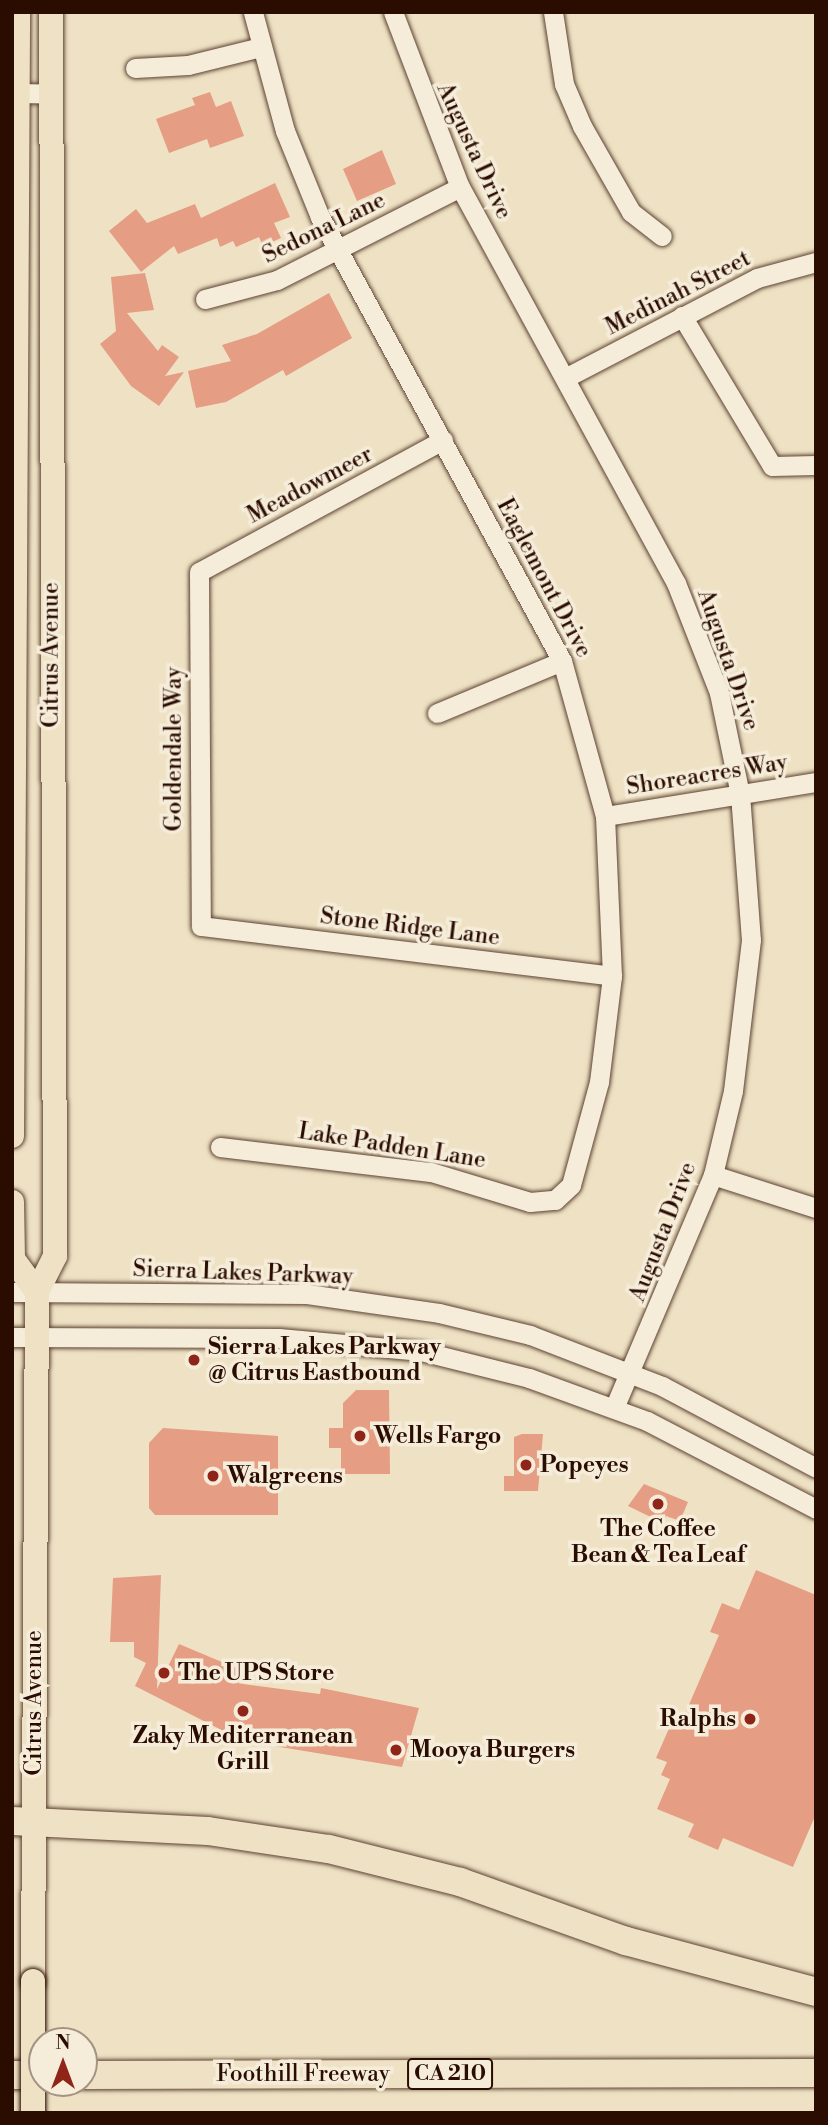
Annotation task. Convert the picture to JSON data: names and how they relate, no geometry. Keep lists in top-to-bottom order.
{
  "streets": {
    "highway": ["Foothill Freeway", "CA 210"],
    "main road": ["Citrus Avenue"],
    "street": [
      "Augusta Drive",
      "Sedona Lane",
      "Medinah Street",
      "Meadowmeer",
      "Eaglemont Drive",
      "Goldendale Way",
      "Shoreacres Way",
      "Stone Ridge Lane",
      "Lake Padden Lane",
      "Sierra Lakes Parkway"
    ]
  },
  "crossings": [
    ["Augusta Drive", "Sedona Lane"],
    ["Augusta Drive", "Medinah Street"],
    ["Augusta Drive", "Shoreacres Way"],
    ["Augusta Drive", "Sierra Lakes Parkway"],
    ["Sedona Lane", "Eaglemont Drive"],
    ["Meadowmeer", "Eaglemont Drive"],
    ["Meadowmeer", "Goldendale Way"],
    ["Eaglemont Drive", "Shoreacres Way"],
    ["Eaglemont Drive", "Stone Ridge Lane"],
    ["Eaglemont Drive", "Lake Padden Lane"],
    ["Citrus Avenue", "Sierra Lakes Parkway"],
    ["Goldendale Way", "Stone Ridge Lane"]
  ],
  "places": [
    "Sierra Lakes Parkway @ Citrus Eastbound",
    "Wells Fargo",
    "Popeyes",
    "Walgreens",
    "The Coffee Bean & Tea Leaf",
    "The UPS Store",
    "Zaky Mediterranean Grill",
    "Ralphs",
    "Mooya Burgers"
  ],
  "north": "top"
}
